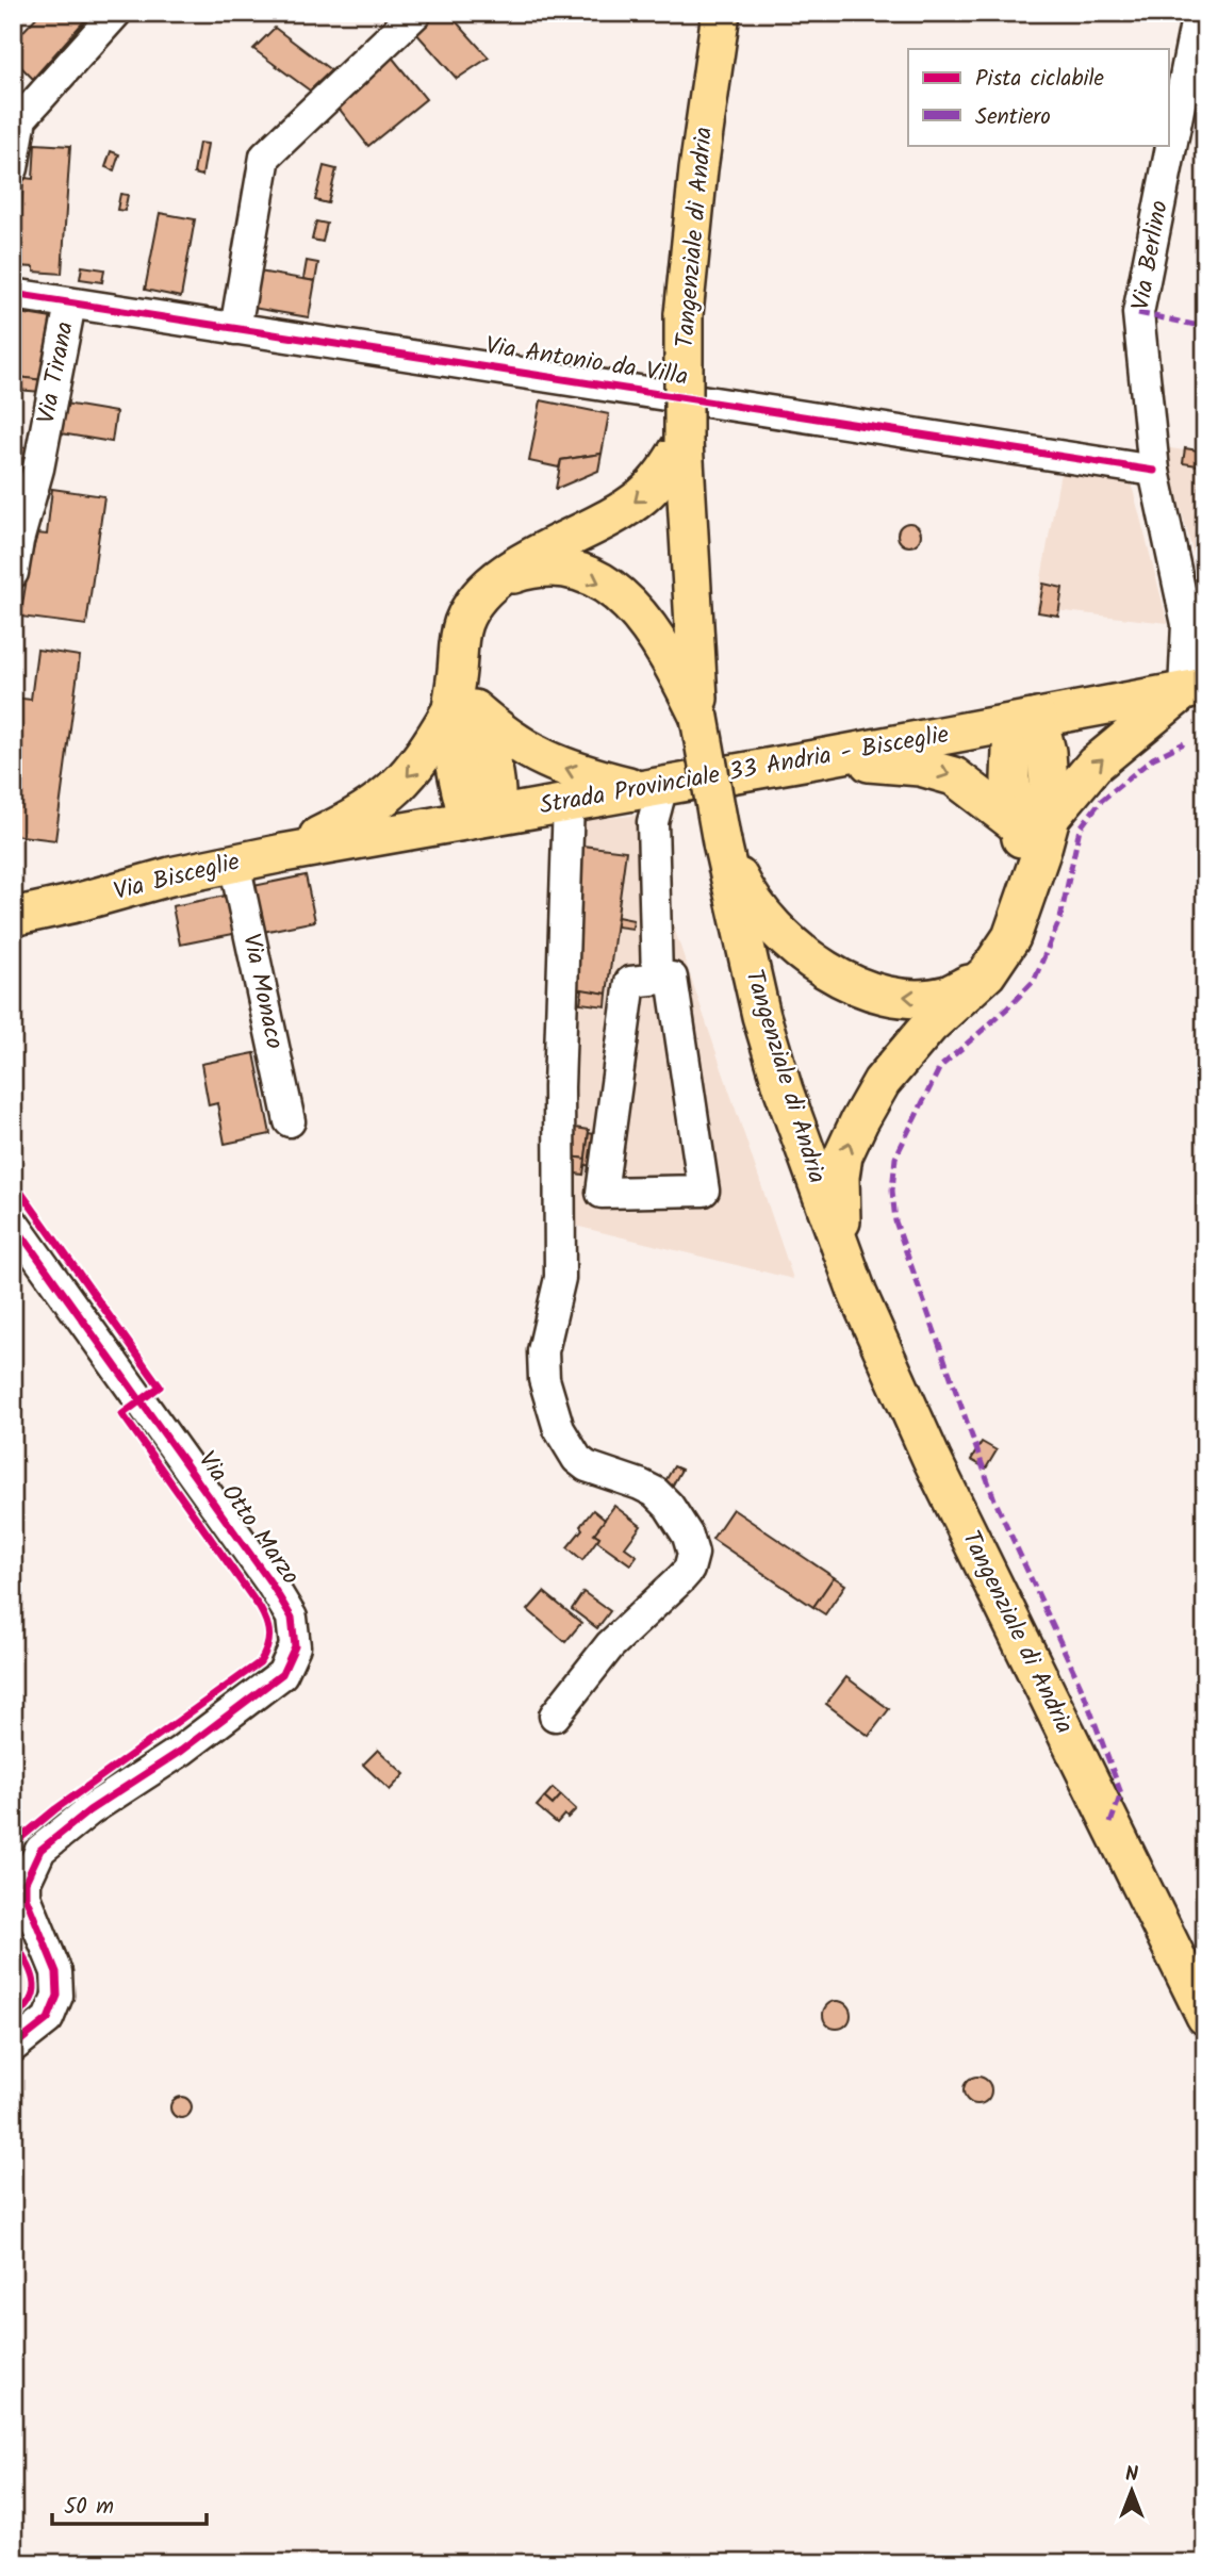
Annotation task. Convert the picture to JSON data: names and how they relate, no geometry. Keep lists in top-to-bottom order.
{
  "streets": {
    "main road": ["Tangenziale di Andria", "Strada Provinciale 33 Andria - Bisceglie", "Via Bisceglie"],
    "street": [
      "Via Berlino",
      "Via Antonio da Villa",
      "Via Tirana",
      "Via Monaco",
      "Via Otto Marzo"
    ]
  },
  "crossings": [
    ["Via Berlino", "Via Antonio da Villa"],
    ["Via Berlino", "Strada Provinciale 33 Andria - Bisceglie"],
    ["Via Antonio da Villa", "Via Tirana"],
    ["Strada Provinciale 33 Andria - Bisceglie", "Via Bisceglie"],
    ["Via Bisceglie", "Via Monaco"]
  ],
  "legend": ["Pista ciclabile", "Sentiero"],
  "scale_bar": "50 m",
  "north": "top"
}
